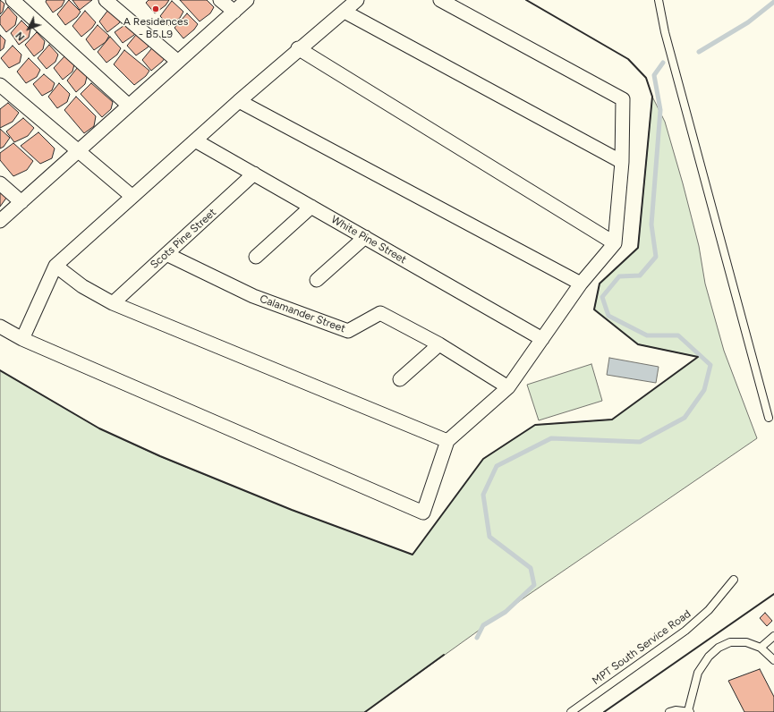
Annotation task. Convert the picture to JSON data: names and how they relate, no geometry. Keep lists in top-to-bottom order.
{
  "streets": {
    "street": ["Scots Pine Street", "White Pine Street", "Calamander Street"],
    "lane": ["MPT South Service Road"]
  },
  "crossings": [
    ["Scots Pine Street", "White Pine Street"],
    ["Scots Pine Street", "Calamander Street"]
  ],
  "places": ["A Residences - B5 L9"],
  "north": "bottom left"
}
